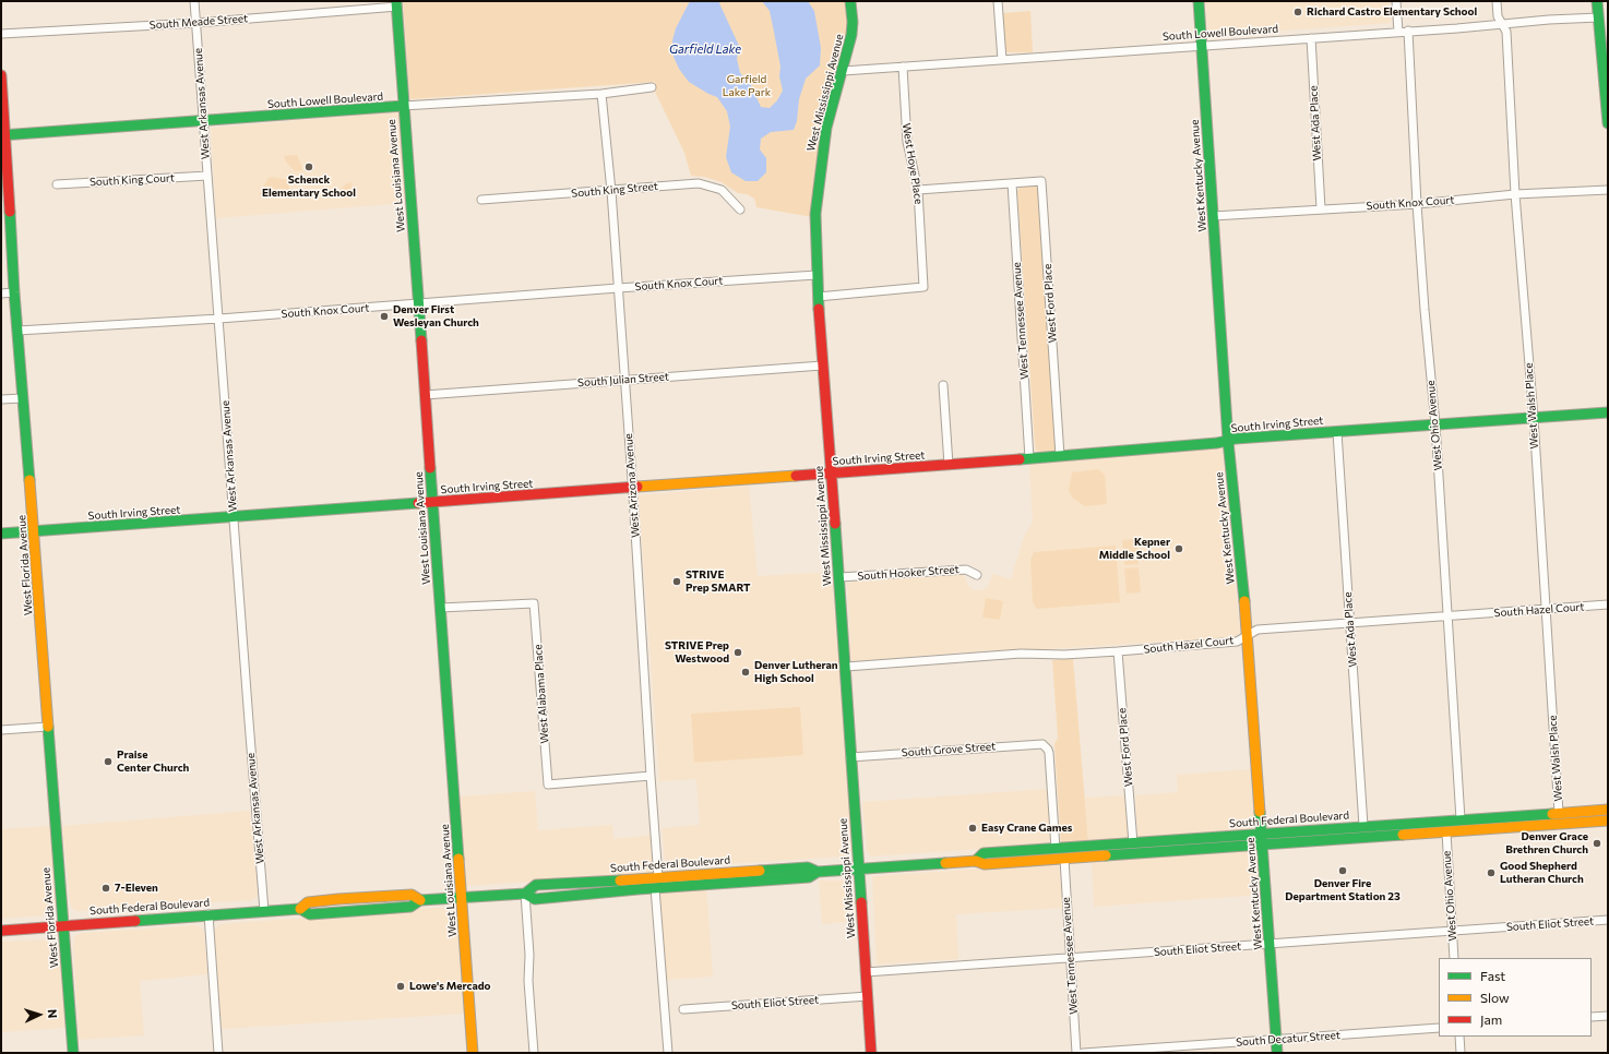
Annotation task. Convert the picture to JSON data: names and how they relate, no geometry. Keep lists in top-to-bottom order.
{
  "streets": {
    "street": [
      "South Meade Street",
      "South Lowell Boulevard",
      "West Mississippi Avenue",
      "West Arkansas Avenue",
      "West Ada Place",
      "West Hoye Place",
      "West Louisiana Avenue",
      "West Kentucky Avenue",
      "South King Court",
      "South King Street",
      "South Knox Court",
      "West Ford Place",
      "West Tennessee Avenue",
      "South Julian Street",
      "West Walsh Place",
      "South Irving Street",
      "West Ohio Avenue",
      "West Arizona Avenue",
      "West Florida Avenue",
      "South Hooker Street",
      "South Hazel Court",
      "West Alabama Place",
      "South Grove Street",
      "South Federal Boulevard",
      "South Eliot Street",
      "South Decatur Street"
    ]
  },
  "crossings": [
    ["South Meade Street", "West Arkansas Avenue"],
    ["South Meade Street", "West Louisiana Avenue"],
    ["South Lowell Boulevard", "West Mississippi Avenue"],
    ["South Lowell Boulevard", "West Arkansas Avenue"],
    ["South Lowell Boulevard", "West Ada Place"],
    ["South Lowell Boulevard", "West Hoye Place"],
    ["South Lowell Boulevard", "West Louisiana Avenue"],
    ["South Lowell Boulevard", "West Kentucky Avenue"],
    ["South Lowell Boulevard", "West Walsh Place"],
    ["South Lowell Boulevard", "West Ohio Avenue"],
    ["South Lowell Boulevard", "West Arizona Avenue"],
    ["South Lowell Boulevard", "West Florida Avenue"],
    ["West Mississippi Avenue", "West Hoye Place"],
    ["West Mississippi Avenue", "South Knox Court"],
    ["West Mississippi Avenue", "South Julian Street"],
    ["West Mississippi Avenue", "South Irving Street"],
    ["West Mississippi Avenue", "South Hooker Street"],
    ["West Mississippi Avenue", "South Hazel Court"],
    ["West Mississippi Avenue", "South Grove Street"],
    ["West Mississippi Avenue", "South Federal Boulevard"],
    ["West Mississippi Avenue", "South Eliot Street"],
    ["West Arkansas Avenue", "South King Court"],
    ["West Arkansas Avenue", "South Knox Court"],
    ["West Arkansas Avenue", "South Irving Street"],
    ["West Arkansas Avenue", "South Federal Boulevard"],
    ["West Ada Place", "South Knox Court"],
    ["West Ada Place", "South Irving Street"],
    ["West Ada Place", "South Hazel Court"],
    ["West Ada Place", "South Federal Boulevard"],
    ["West Louisiana Avenue", "South Knox Court"],
    ["West Louisiana Avenue", "South Julian Street"],
    ["West Louisiana Avenue", "South Irving Street"],
    ["West Louisiana Avenue", "West Alabama Place"],
    ["West Louisiana Avenue", "South Federal Boulevard"],
    ["West Kentucky Avenue", "South Knox Court"],
    ["West Kentucky Avenue", "South Irving Street"],
    ["West Kentucky Avenue", "South Hazel Court"],
    ["West Kentucky Avenue", "South Federal Boulevard"],
    ["West Kentucky Avenue", "South Eliot Street"],
    ["West Kentucky Avenue", "South Decatur Street"],
    ["South King Street", "West Arizona Avenue"],
    ["South Knox Court", "West Walsh Place"],
    ["South Knox Court", "West Ohio Avenue"],
    ["South Knox Court", "West Arizona Avenue"],
    ["South Knox Court", "West Florida Avenue"],
    ["West Ford Place", "West Tennessee Avenue"],
    ["West Ford Place", "South Irving Street"],
    ["West Ford Place", "South Hazel Court"],
    ["West Ford Place", "South Federal Boulevard"],
    ["West Tennessee Avenue", "South Irving Street"],
    ["West Tennessee Avenue", "South Federal Boulevard"],
    ["West Tennessee Avenue", "South Eliot Street"],
    ["South Julian Street", "West Arizona Avenue"],
    ["West Walsh Place", "South Irving Street"],
    ["West Walsh Place", "South Hazel Court"],
    ["West Walsh Place", "South Federal Boulevard"],
    ["South Irving Street", "West Ohio Avenue"],
    ["South Irving Street", "West Arizona Avenue"],
    ["South Irving Street", "West Florida Avenue"],
    ["West Ohio Avenue", "South Hazel Court"],
    ["West Ohio Avenue", "South Federal Boulevard"],
    ["West Ohio Avenue", "South Eliot Street"],
    ["West Arizona Avenue", "West Alabama Place"],
    ["West Arizona Avenue", "South Federal Boulevard"],
    ["West Florida Avenue", "South Federal Boulevard"],
    ["South Grove Street", "South Federal Boulevard"]
  ],
  "water": ["Garfield Lake"],
  "parks": ["Garfield Lake Park"],
  "places": [
    "Richard Castro Elementary School",
    "Schenck Elementary School",
    "Denver First Wesleyan Church",
    "Kepner Middle School",
    "STRIVE Prep SMART",
    "STRIVE Prep Westwood",
    "Denver Lutheran High School",
    "Praise Center Church",
    "Easy Crane Games",
    "Denver Grace Brethren Church",
    "Denver Fire Department Station 23",
    "Good Shepherd Lutheran Church",
    "7-Eleven",
    "Lowe's Mercado"
  ],
  "legend": ["Fast", "Slow", "Jam"],
  "north": "right"
}
